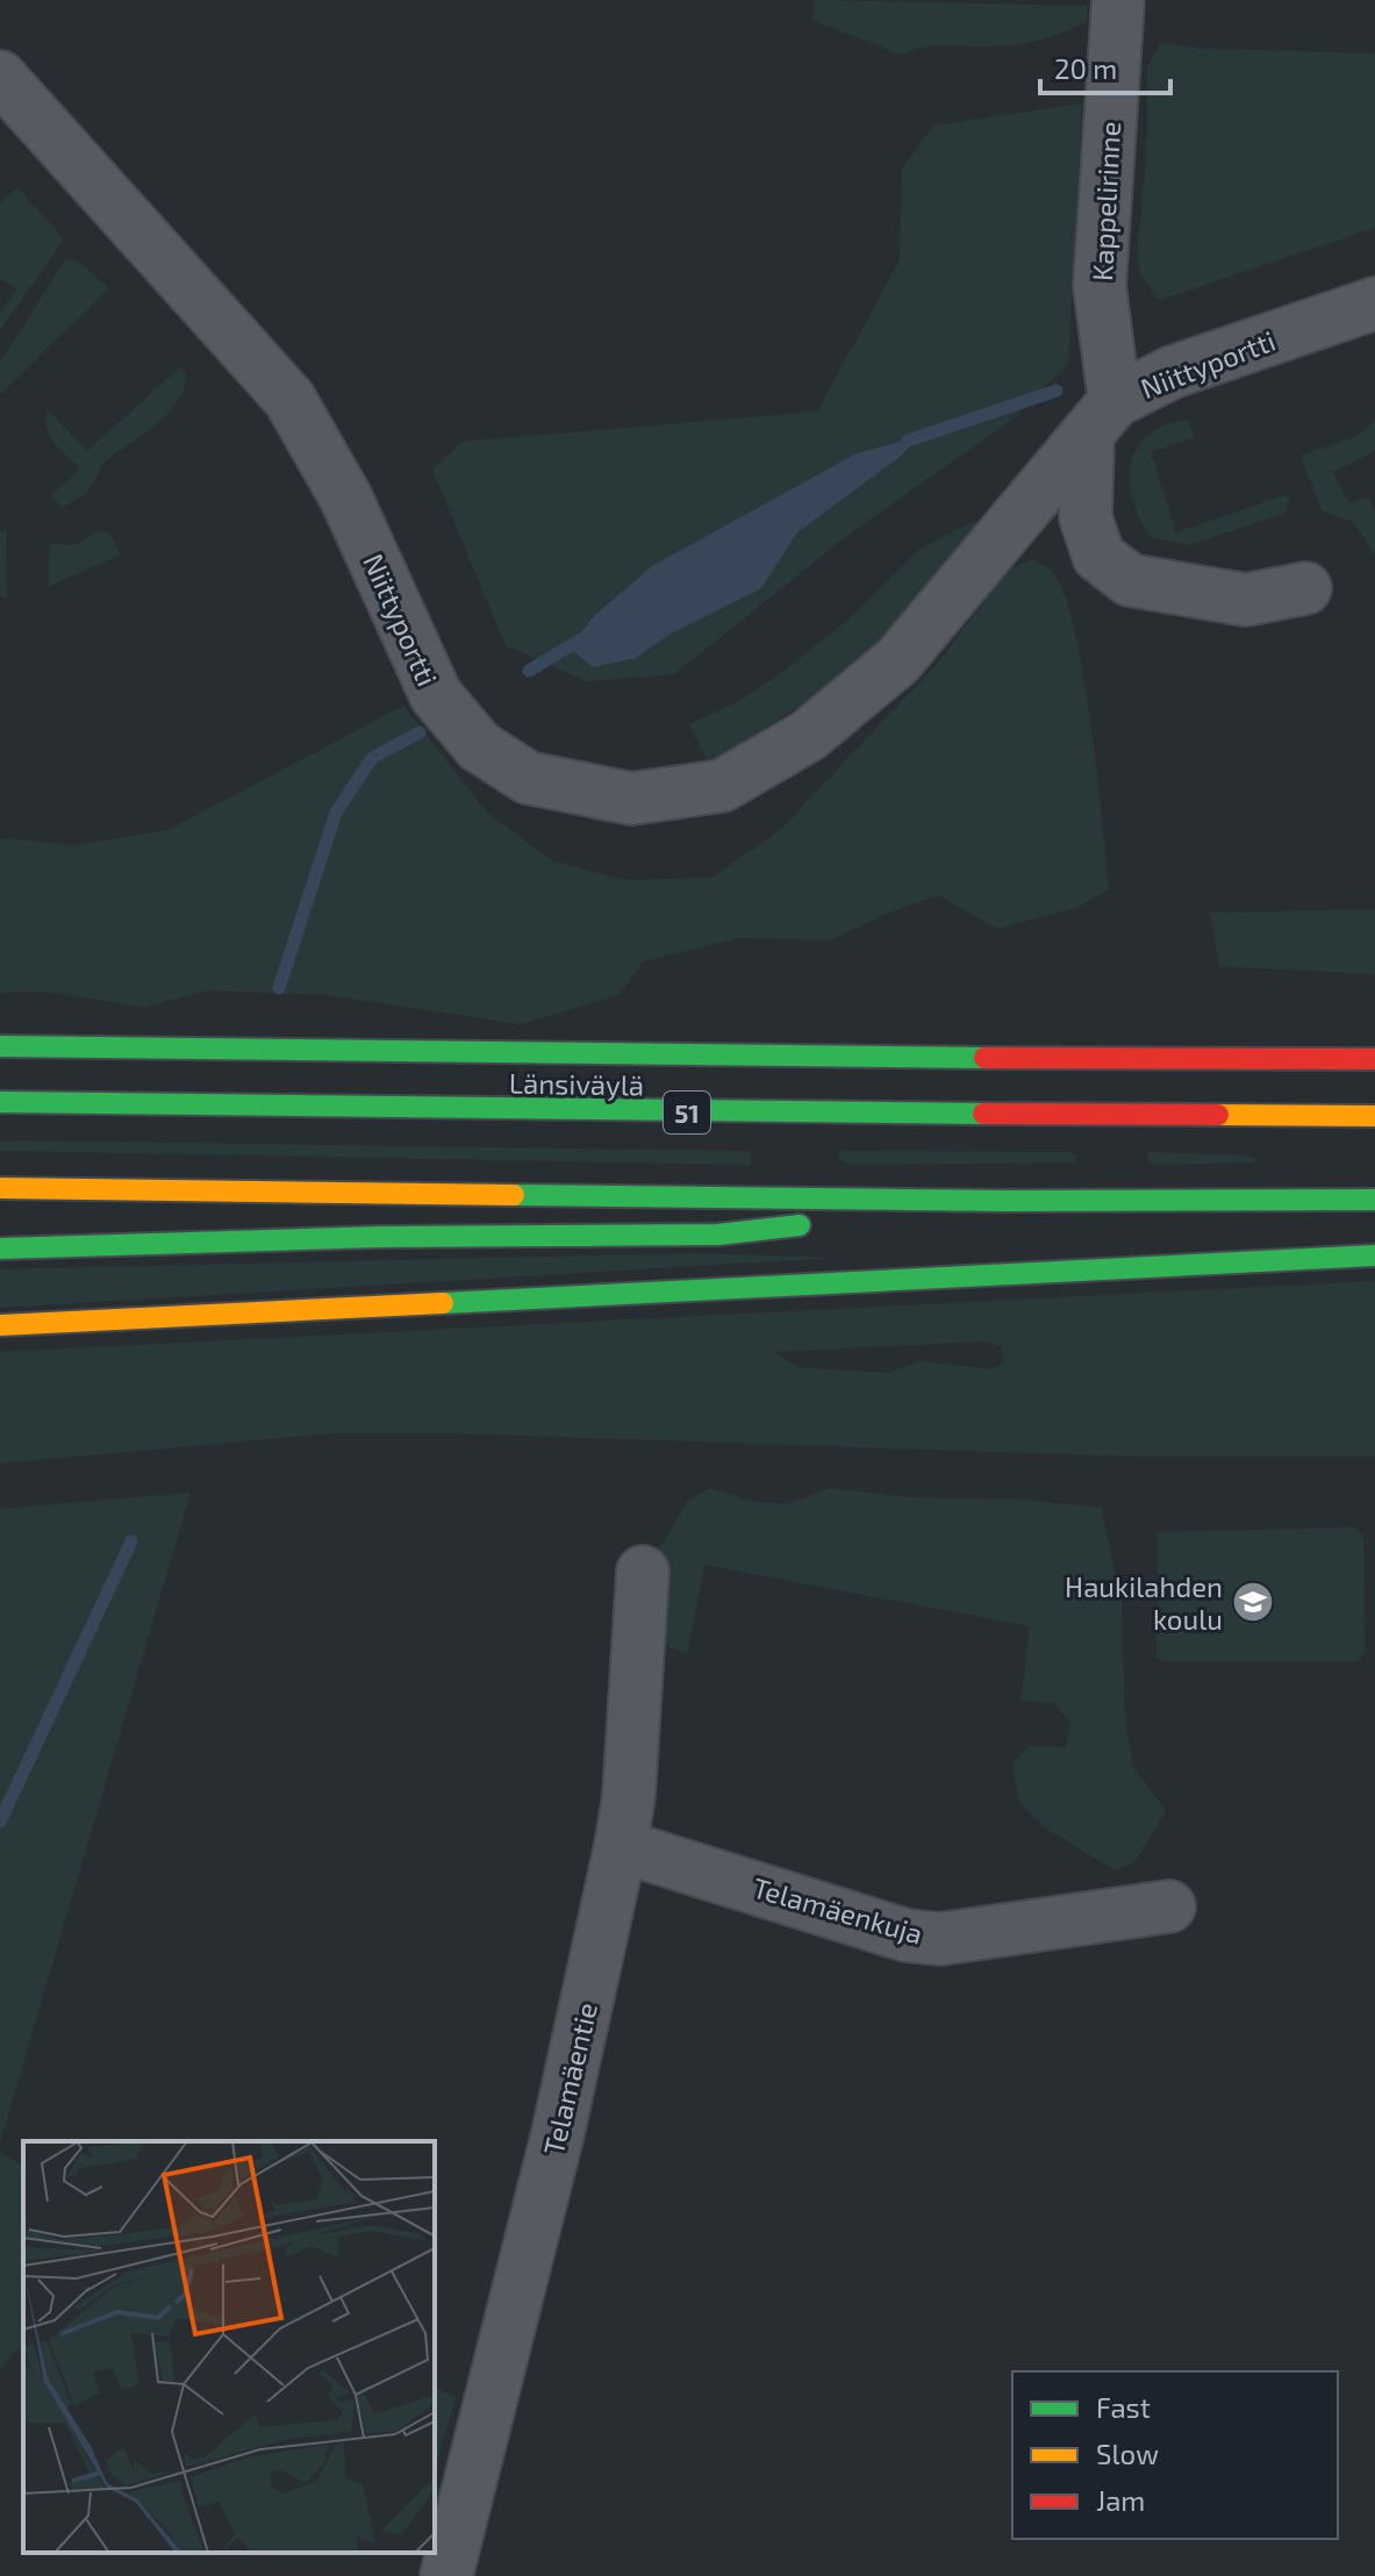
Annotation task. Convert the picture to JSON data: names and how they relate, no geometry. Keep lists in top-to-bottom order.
{
  "streets": {
    "highway": ["Länsiväylä", "51"],
    "street": [
      "Kappelirinne",
      "Niittyportti",
      "Telamäenkuja",
      "Telamäentie"
    ]
  },
  "crossings": [
    ["Kappelirinne", "Niittyportti"],
    ["Telamäenkuja", "Telamäentie"]
  ],
  "places": {
    "school or university": ["Haukilahden koulu"]
  },
  "legend": ["Fast", "Slow", "Jam"],
  "scale_bar": "20 m"
}
